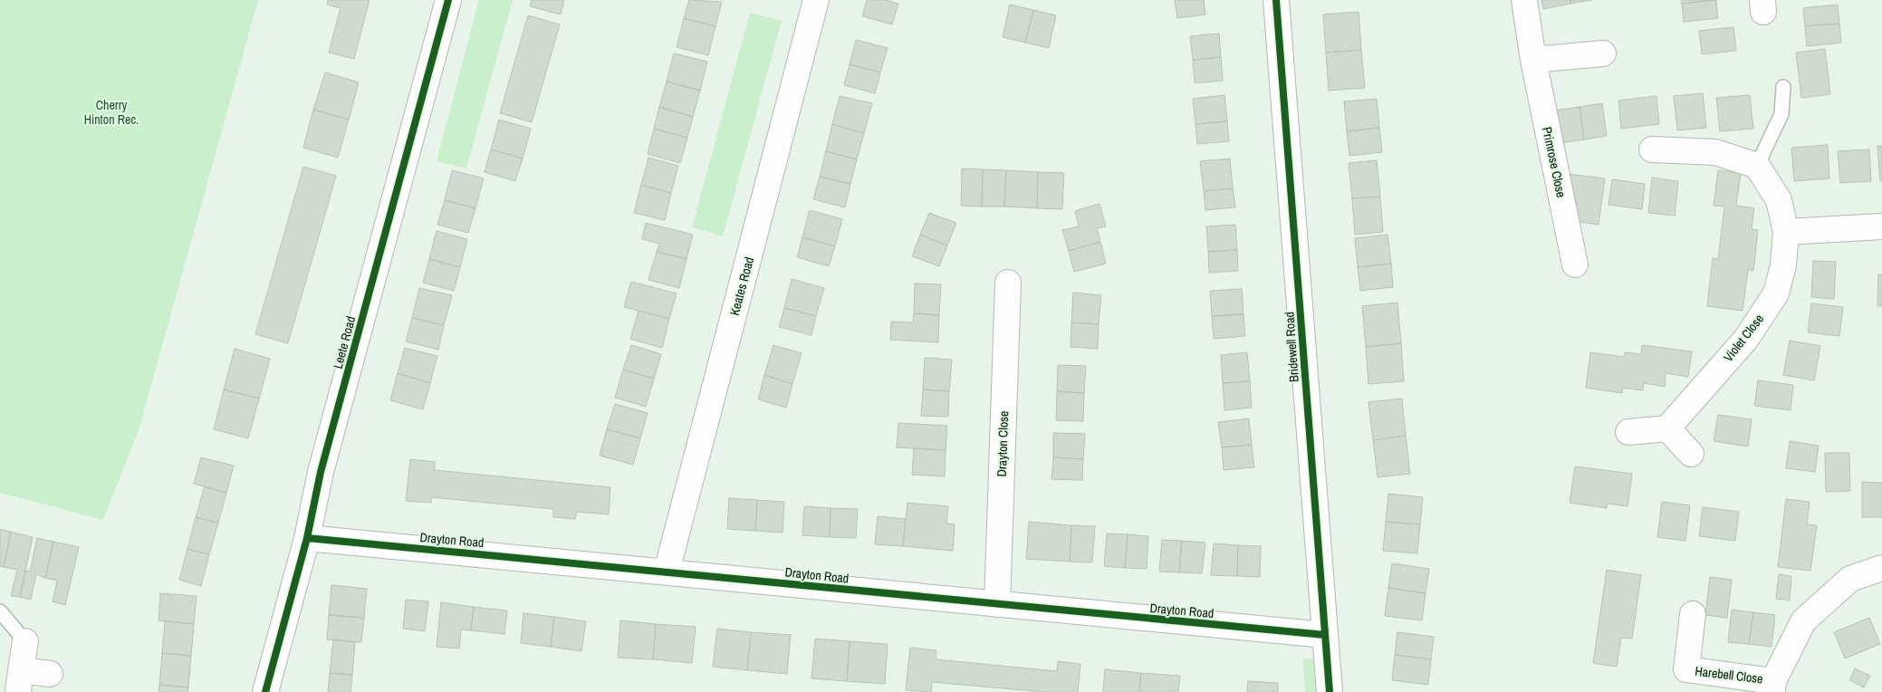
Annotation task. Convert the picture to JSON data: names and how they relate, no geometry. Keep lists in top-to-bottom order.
{
  "streets": {
    "street": [
      "Primrose Close",
      "Keates Road",
      "Violet Close",
      "Leete Road",
      "Bridewell Road",
      "Drayton Close",
      "Drayton Road",
      "Harebell Close"
    ]
  },
  "crossings": [
    ["Keates Road", "Drayton Road"],
    ["Leete Road", "Drayton Road"],
    ["Bridewell Road", "Drayton Road"],
    ["Drayton Close", "Drayton Road"]
  ],
  "parks": ["Cherry Hinton Rec."]
}
